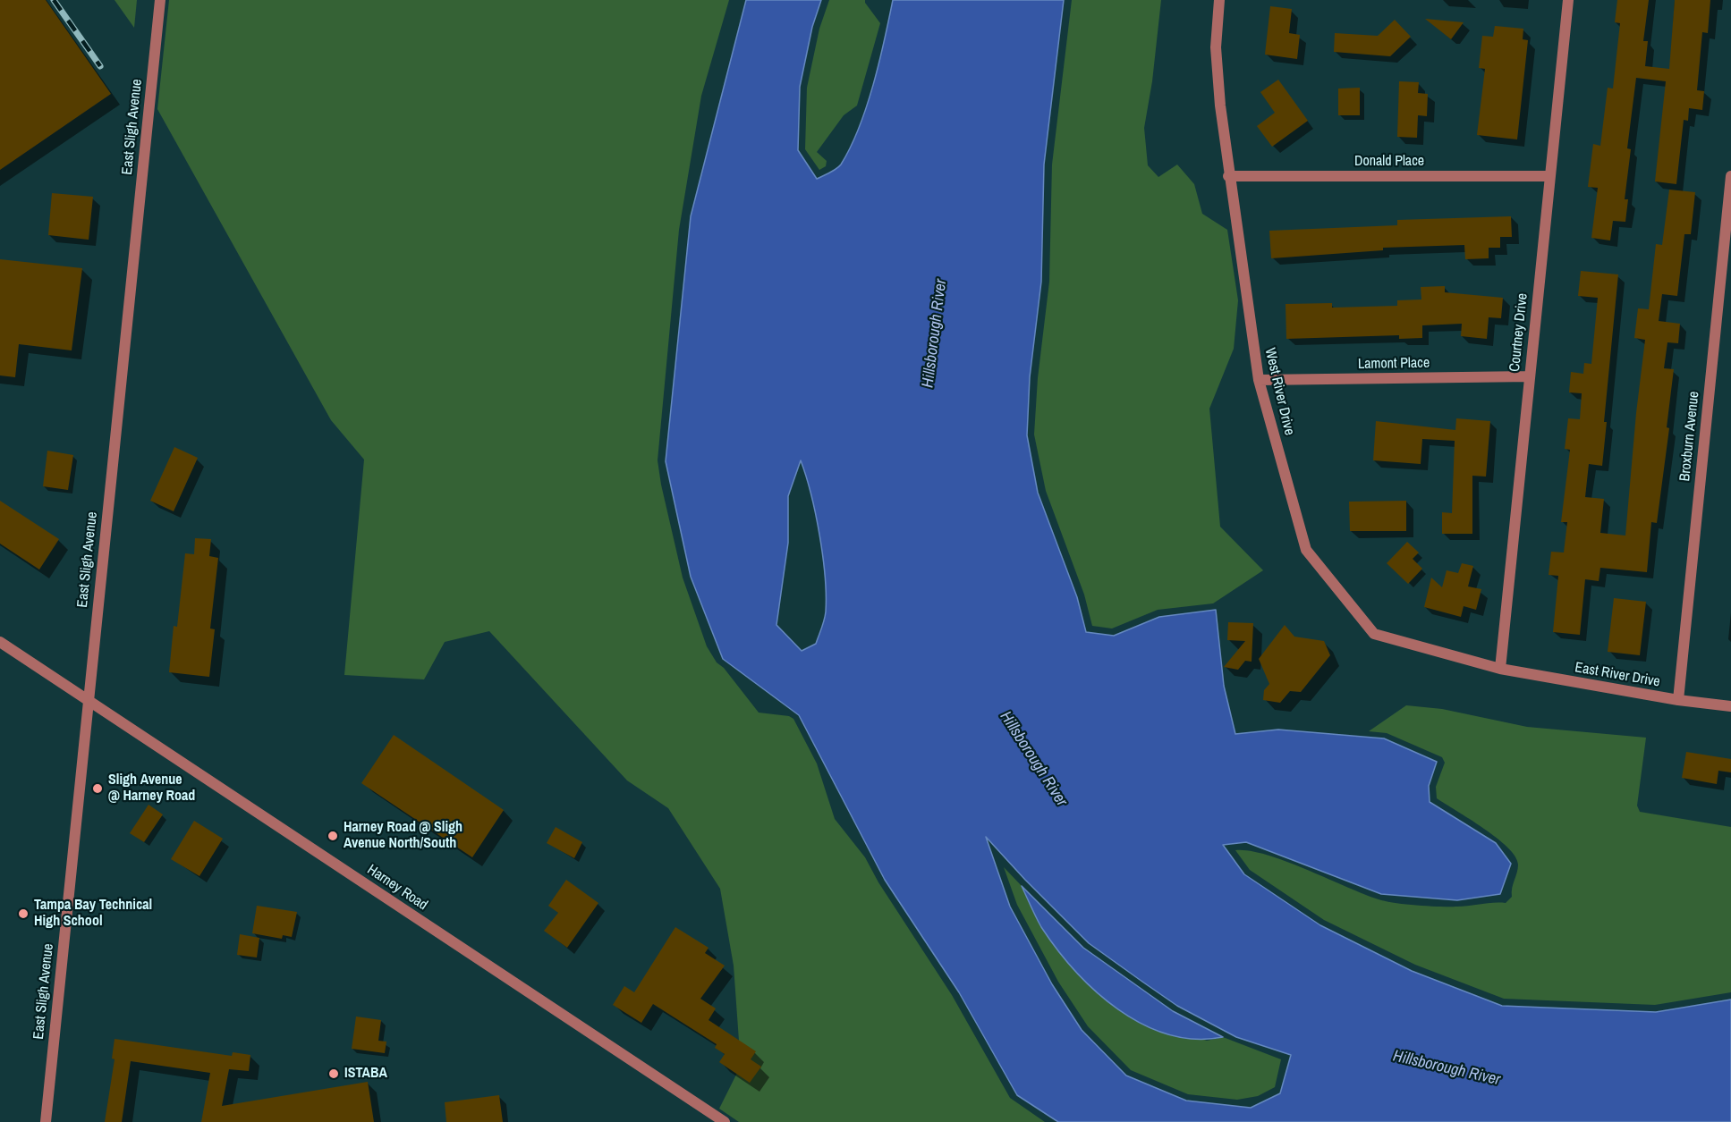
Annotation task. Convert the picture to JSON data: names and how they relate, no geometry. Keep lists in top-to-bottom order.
{
  "streets": {
    "street": [
      "East Sligh Avenue",
      "Donald Place",
      "Courtney Drive",
      "Lamont Place",
      "West River Drive",
      "Broxburn Avenue",
      "East River Drive",
      "Harney Road"
    ]
  },
  "crossings": [
    ["East Sligh Avenue", "Harney Road"],
    ["Donald Place", "Courtney Drive"],
    ["Donald Place", "West River Drive"],
    ["Courtney Drive", "Lamont Place"],
    ["Courtney Drive", "West River Drive"],
    ["Courtney Drive", "East River Drive"],
    ["Lamont Place", "West River Drive"],
    ["West River Drive", "East River Drive"],
    ["Broxburn Avenue", "East River Drive"]
  ],
  "water": ["Hillsborough River"],
  "places": [
    "Sligh Avenue @ Harney Road",
    "Harney Road @ Sligh Avenue North/South",
    "Tampa Bay Technical High School",
    "ISTABA"
  ]
}
